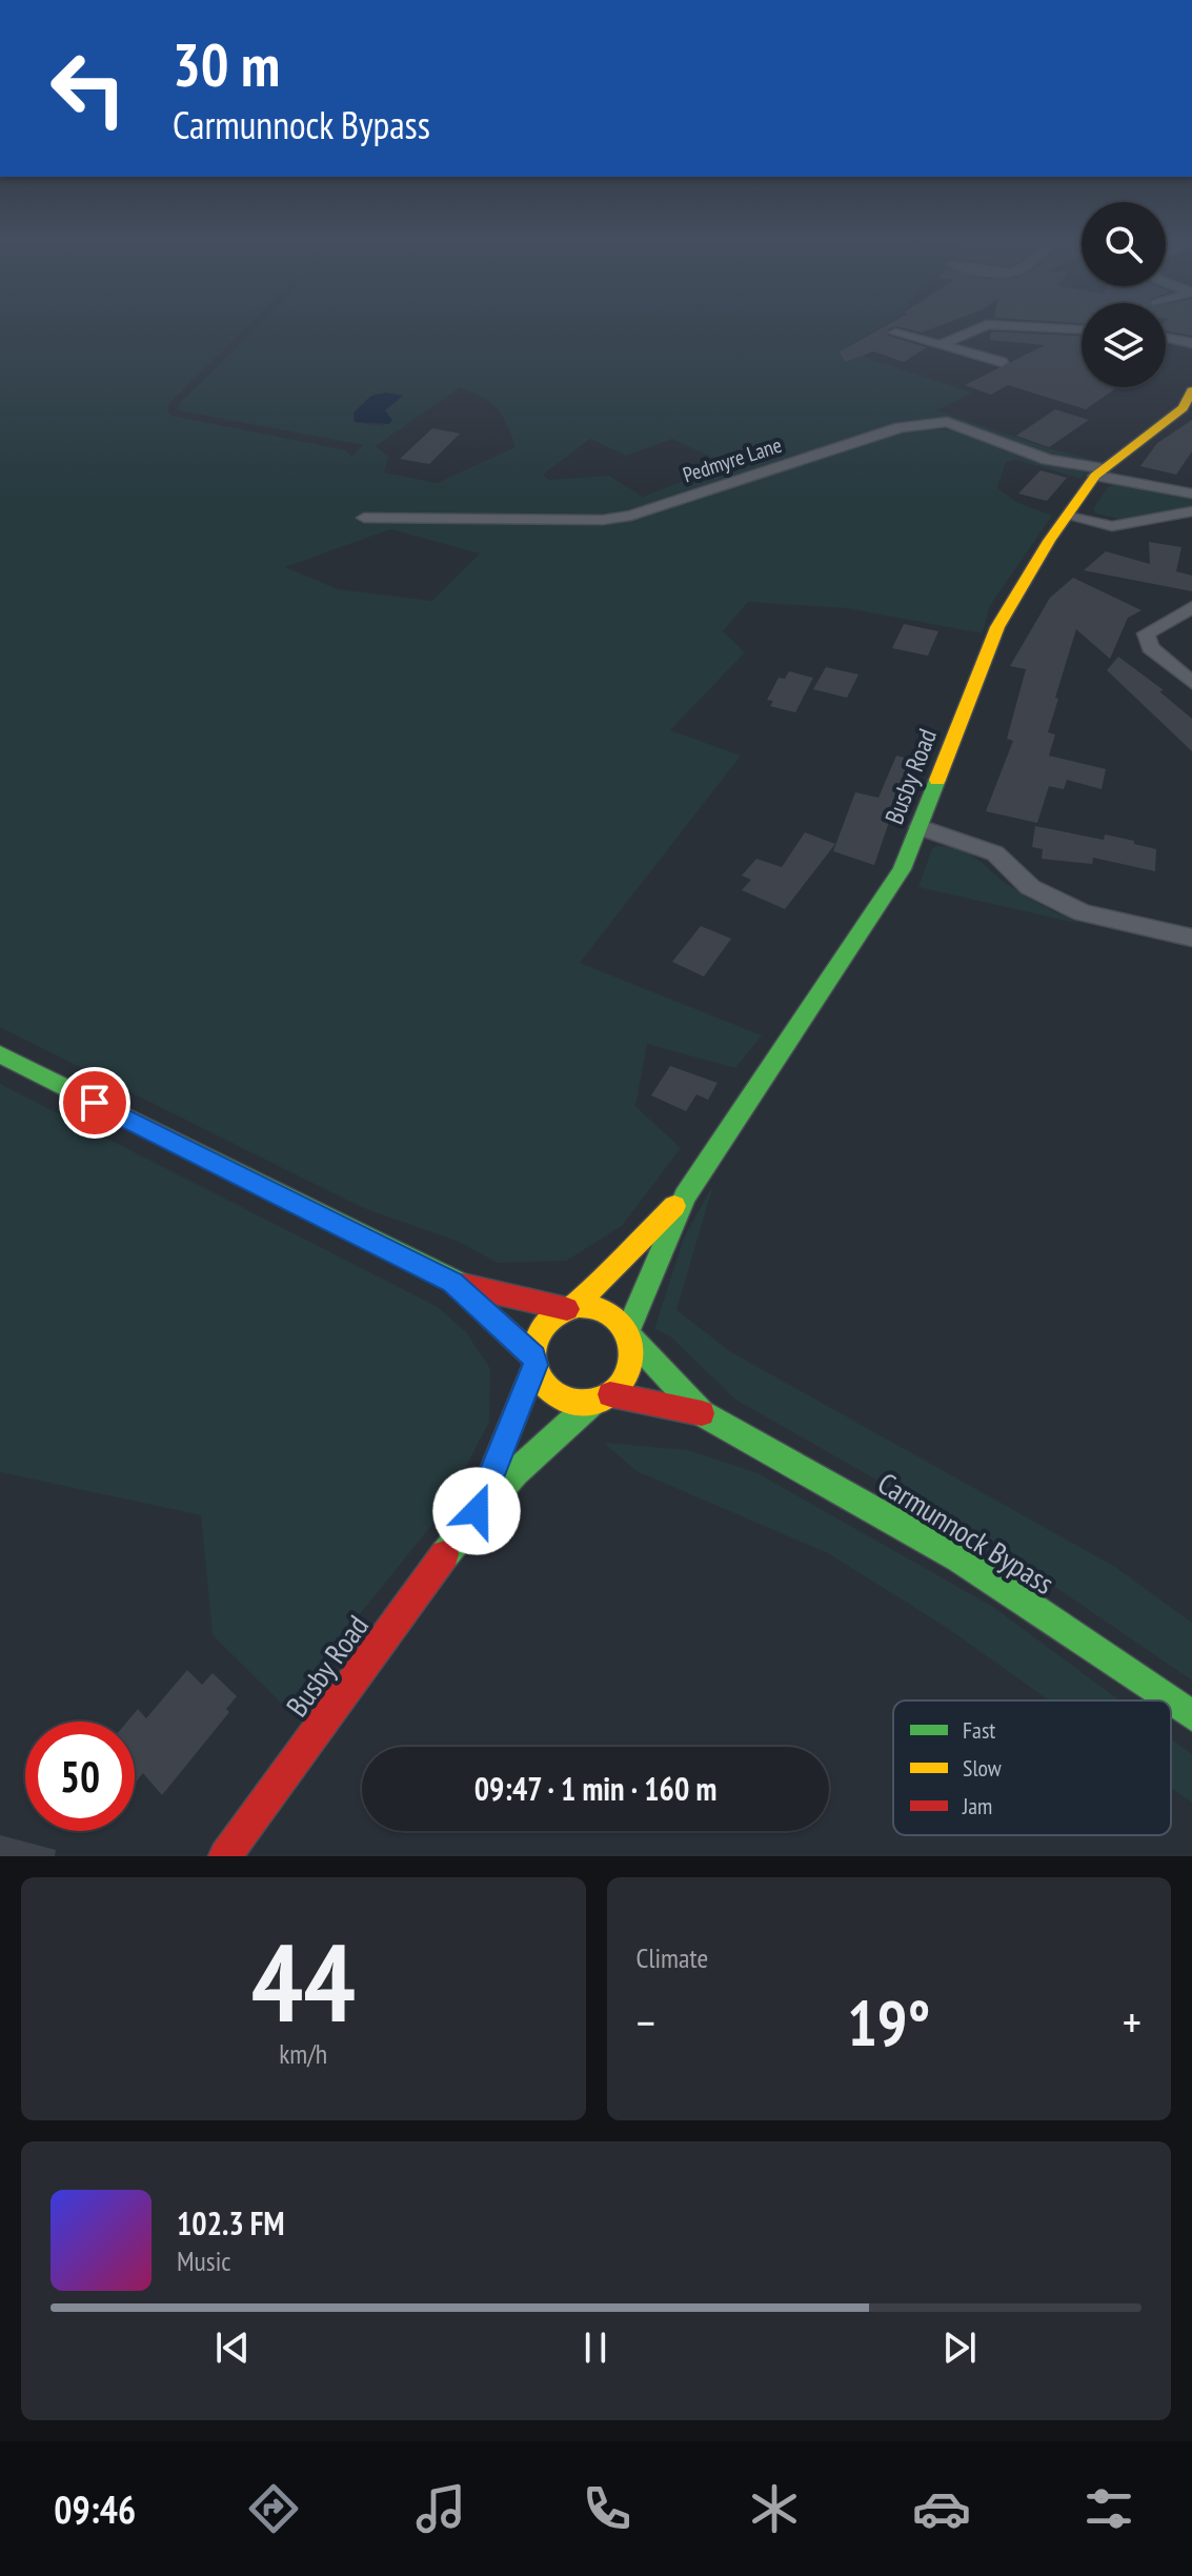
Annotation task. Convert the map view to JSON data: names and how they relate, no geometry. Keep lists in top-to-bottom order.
{
  "streets": {
    "main road": ["Busby Road", "Carmunnock Bypass"],
    "street": ["Pedmyre Lane"]
  },
  "crossings": [
    ["Pedmyre Lane", "Busby Road"],
    ["Busby Road", "Carmunnock Bypass"]
  ],
  "legend": ["Fast", "Slow", "Jam"],
  "page": {
    "turn": ["30 m", "Carmunnock Bypass"],
    "limit": "50",
    "trip": "09:47 · 1 min · 160 m",
    "tile": [
      ["44", "km/h"],
      "Climate"
    ],
    "heat": ["−", "19°", "+"],
    "song": ["102.3 FM", "Music"],
    "tabs": "09:46"
  }
}
